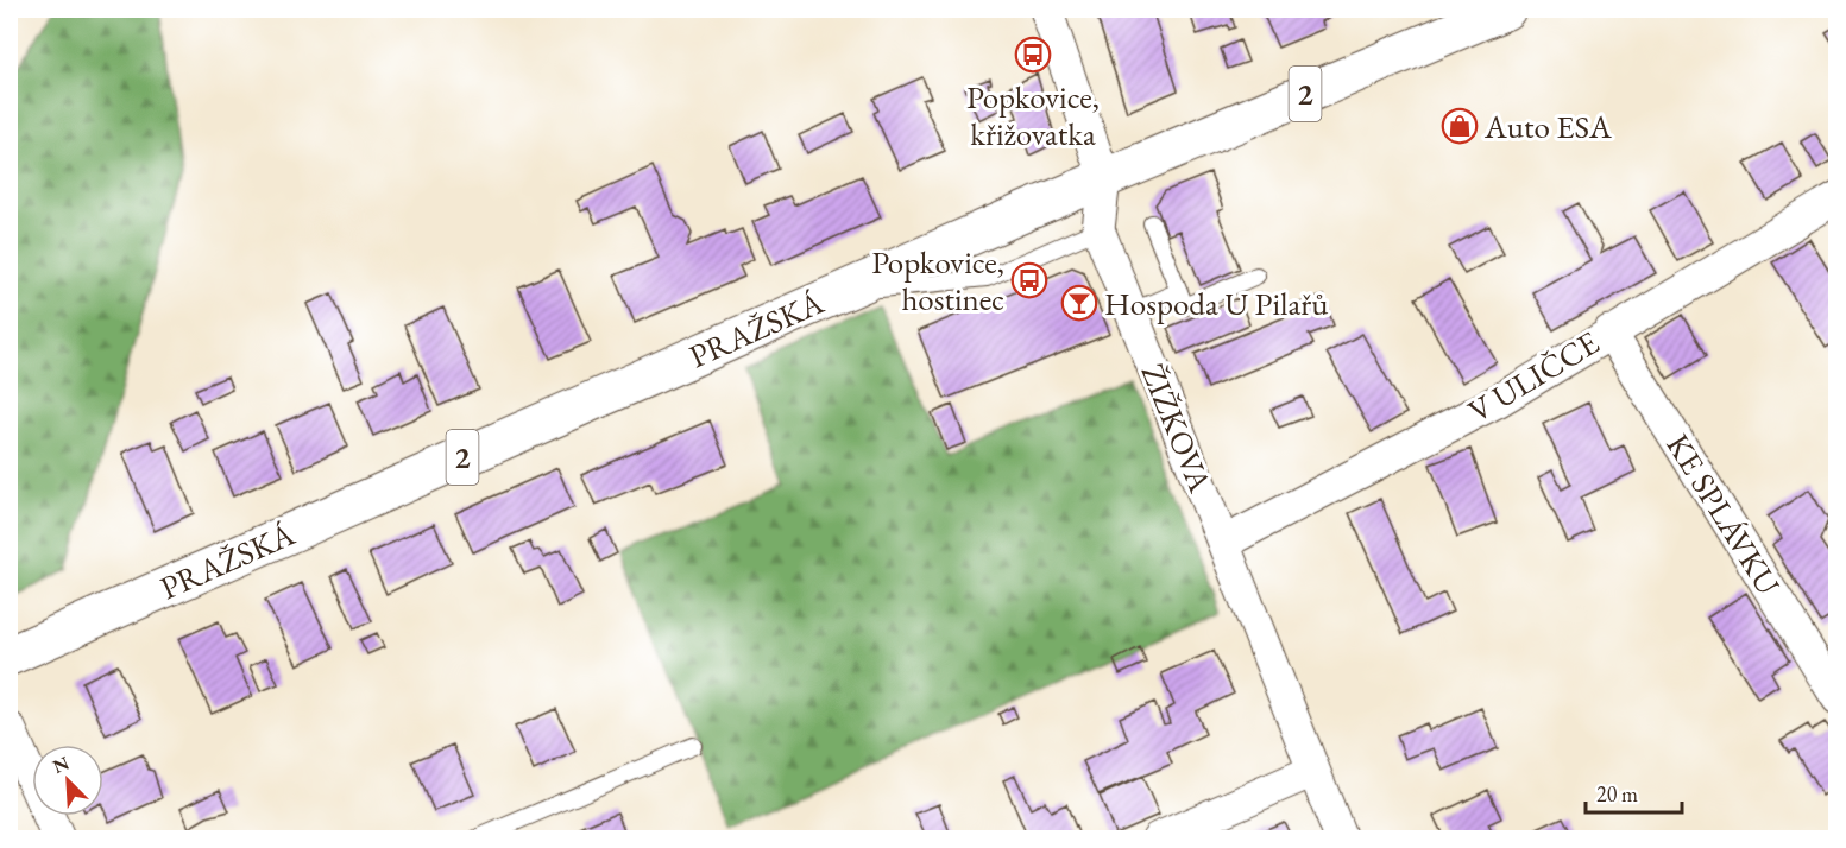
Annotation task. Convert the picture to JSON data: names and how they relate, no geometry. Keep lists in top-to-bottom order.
{
  "streets": {
    "main road": ["2", "PRAŽSKÁ"],
    "street": ["V ULIČCE", "ŽIŽKOVA", "KE SPLÁVKU"]
  },
  "crossings": [
    ["PRAŽSKÁ", "ŽIŽKOVA"],
    ["V ULIČCE", "ŽIŽKOVA"],
    ["V ULIČCE", "KE SPLÁVKU"]
  ],
  "places": {
    "bus stop": ["Popkovice, křižovatka", "Popkovice, hostinec"],
    "shop": ["Auto ESA"],
    "bar": ["Hospoda U Pilařů"]
  },
  "scale_bar": "20 m",
  "north": "top left"
}
